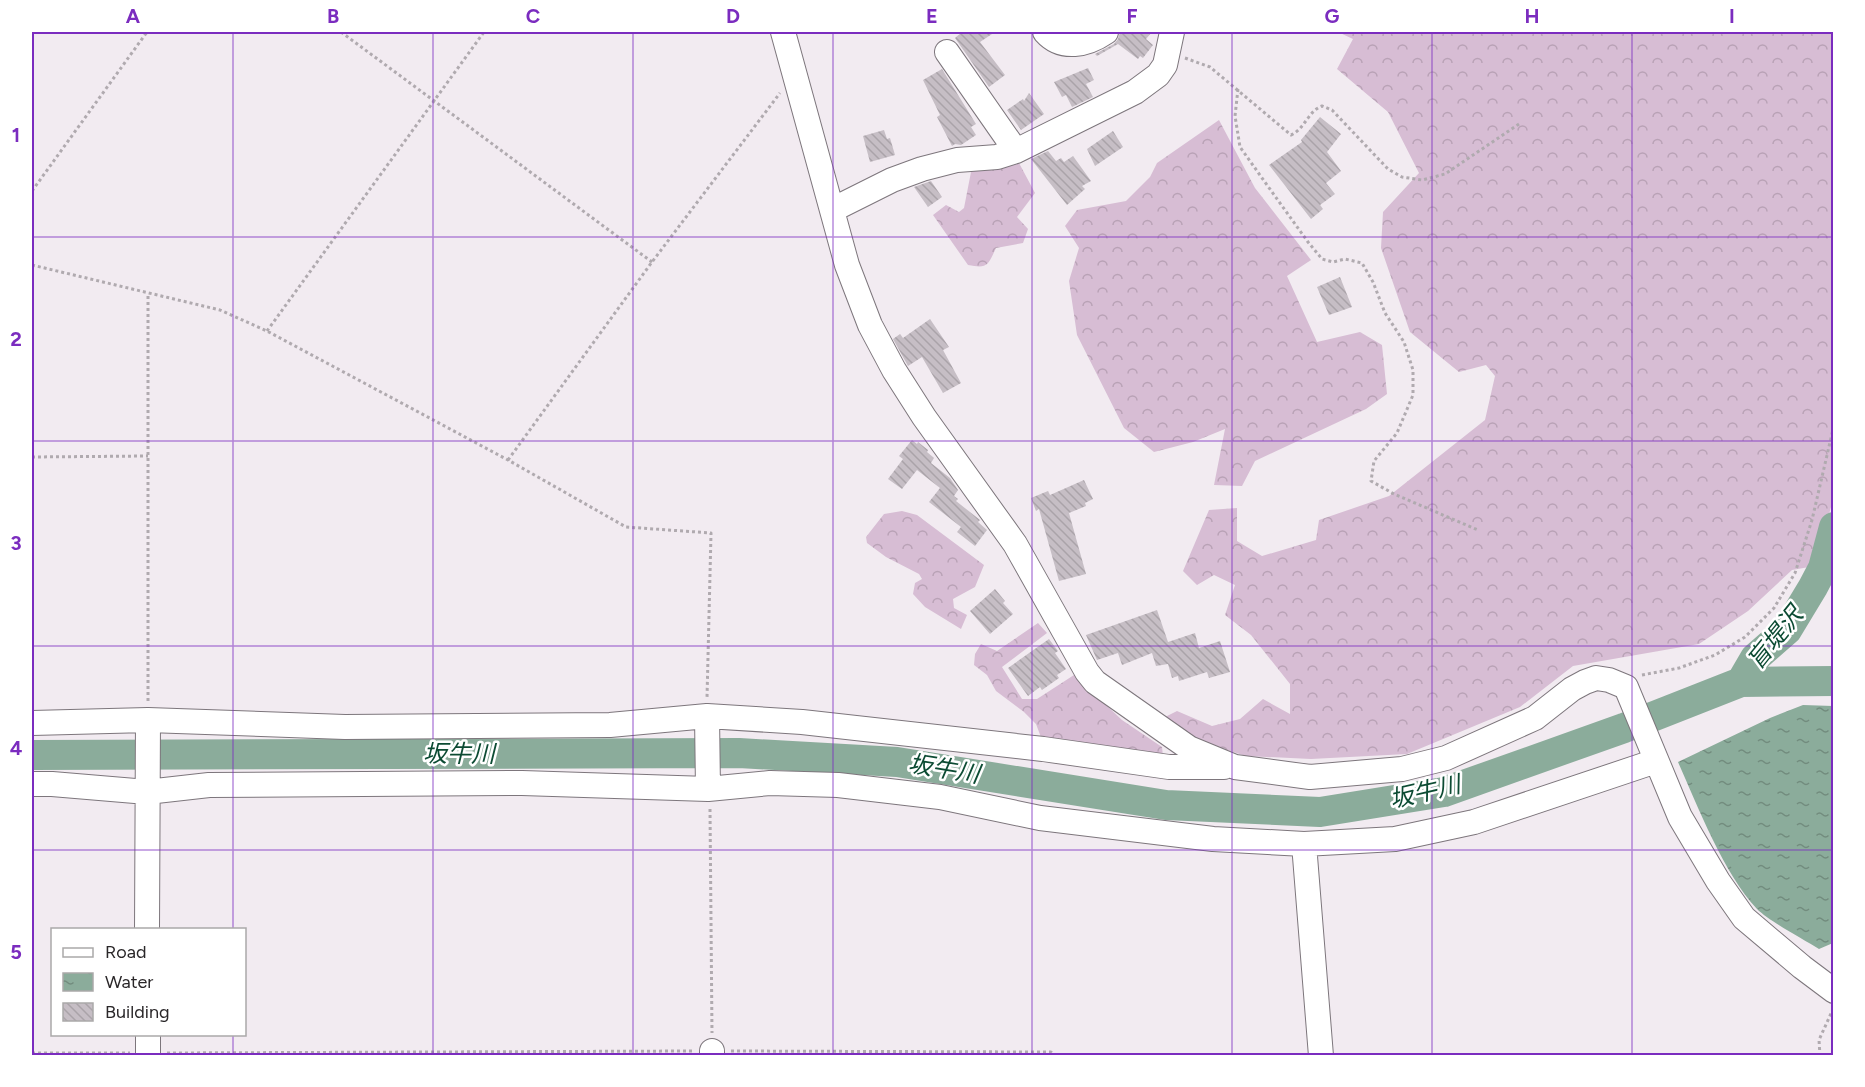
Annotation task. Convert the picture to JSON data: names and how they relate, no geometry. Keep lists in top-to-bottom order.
{
  "water": ["盲堤沢", "坂牛川"],
  "legend": ["Road", "Water", "Building"],
  "grid": {
    "columns": [
      "A",
      "B",
      "C",
      "D",
      "E",
      "F",
      "G",
      "H",
      "I"
    ],
    "rows": [
      "1",
      "2",
      "3",
      "4",
      "5"
    ]
  }
}
